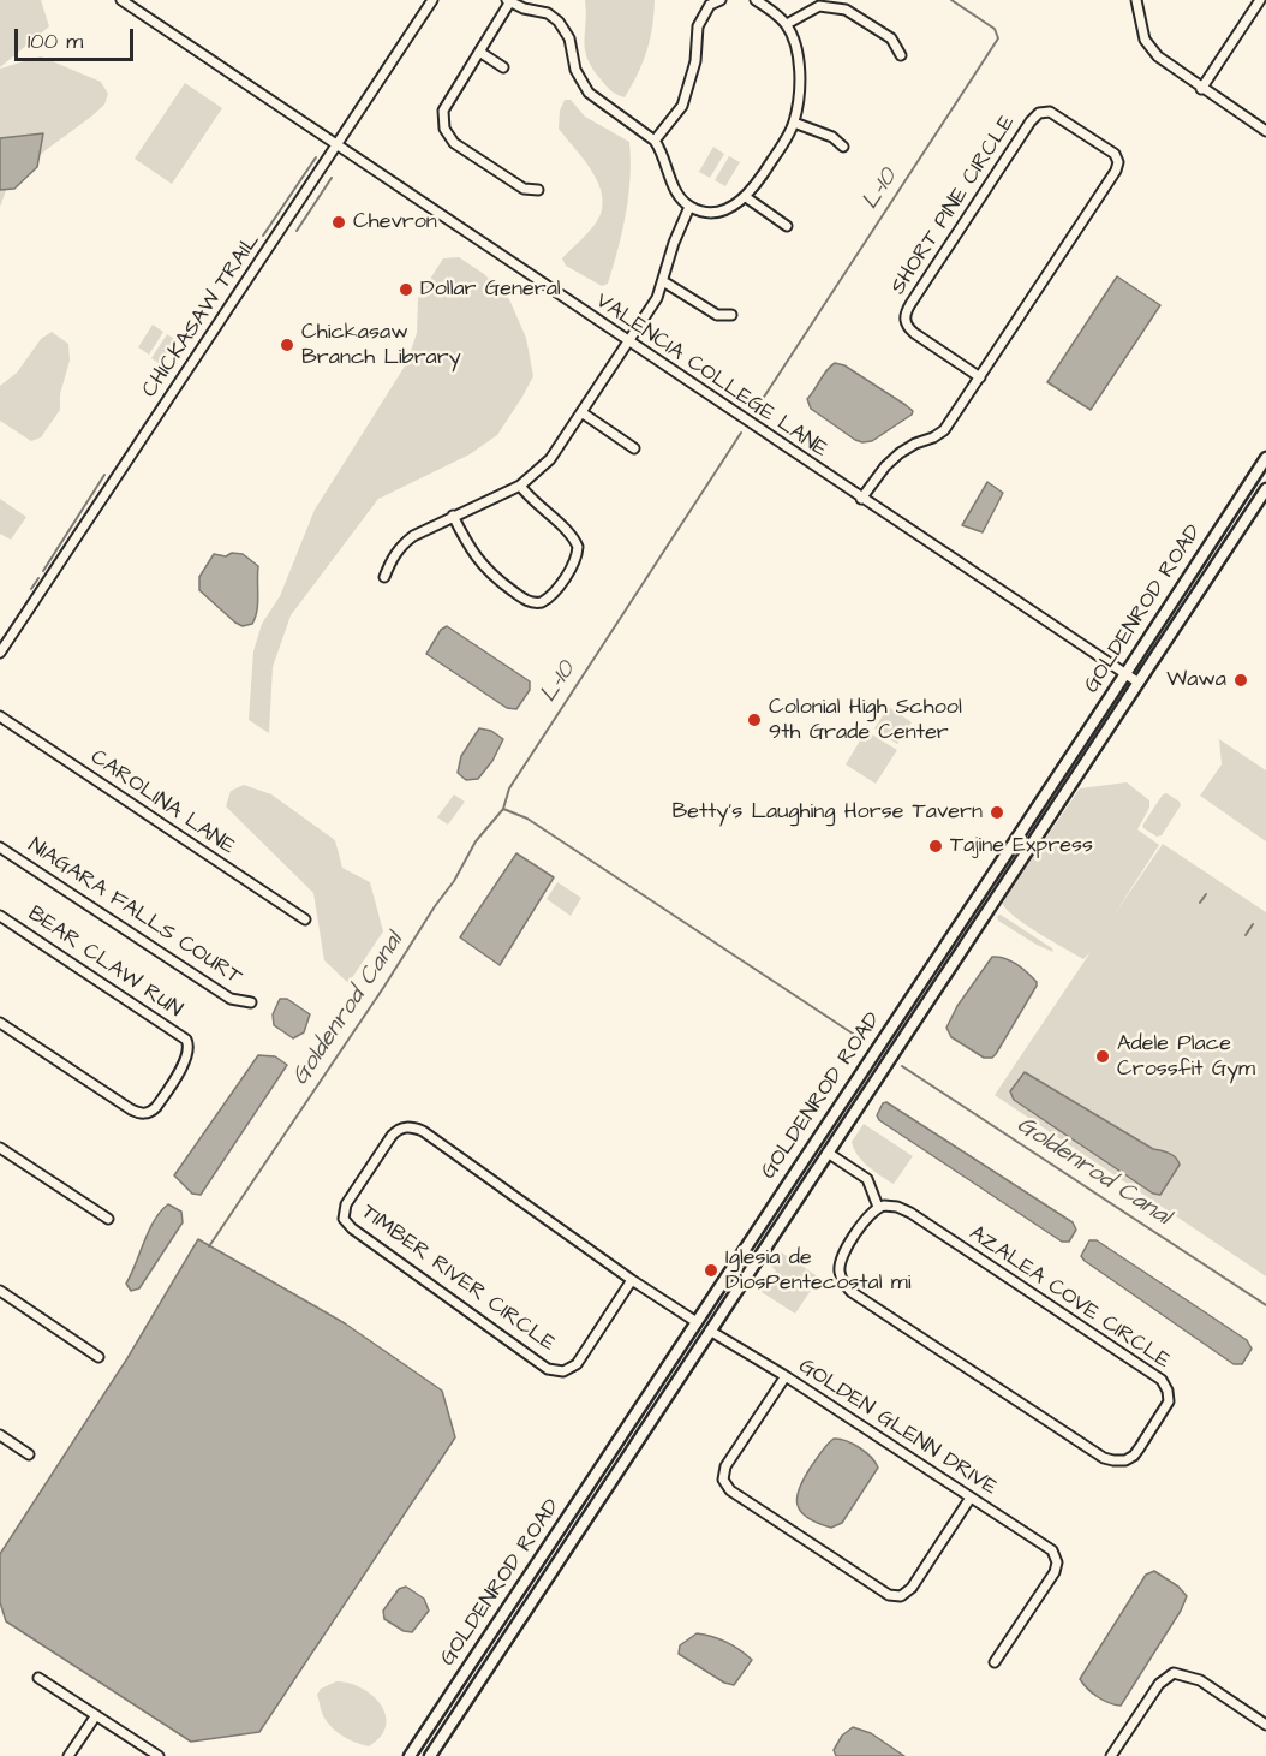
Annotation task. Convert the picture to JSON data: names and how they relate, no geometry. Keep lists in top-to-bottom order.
{
  "streets": {
    "main road": ["GOLDENROD ROAD"],
    "street": [
      "SHORT PINE CIRCLE",
      "CHICKASAW TRAIL",
      "VALENCIA COLLEGE LANE",
      "CAROLINA LANE",
      "NIAGARA FALLS COURT",
      "BEAR CLAW RUN",
      "TIMBER RIVER CIRCLE",
      "AZALEA COVE CIRCLE",
      "GOLDEN GLENN DRIVE"
    ]
  },
  "crossings": [
    ["SHORT PINE CIRCLE", "VALENCIA COLLEGE LANE"],
    ["CHICKASAW TRAIL", "VALENCIA COLLEGE LANE"],
    ["VALENCIA COLLEGE LANE", "GOLDENROD ROAD"],
    ["GOLDENROD ROAD", "TIMBER RIVER CIRCLE"],
    ["GOLDENROD ROAD", "GOLDEN GLENN DRIVE"]
  ],
  "water": ["L-10", "Goldenrod Canal"],
  "places": [
    "Chevron",
    "Dollar General",
    "Chickasaw Branch Library",
    "Wawa",
    "Colonial High School 9th Grade Center",
    "Betty's Laughing Horse Tavern",
    "Tajine Express",
    "Adele Place Crossfit Gym",
    "Iglesia de DiosPentecostal mi"
  ],
  "scale_bar": "100 m"
}
